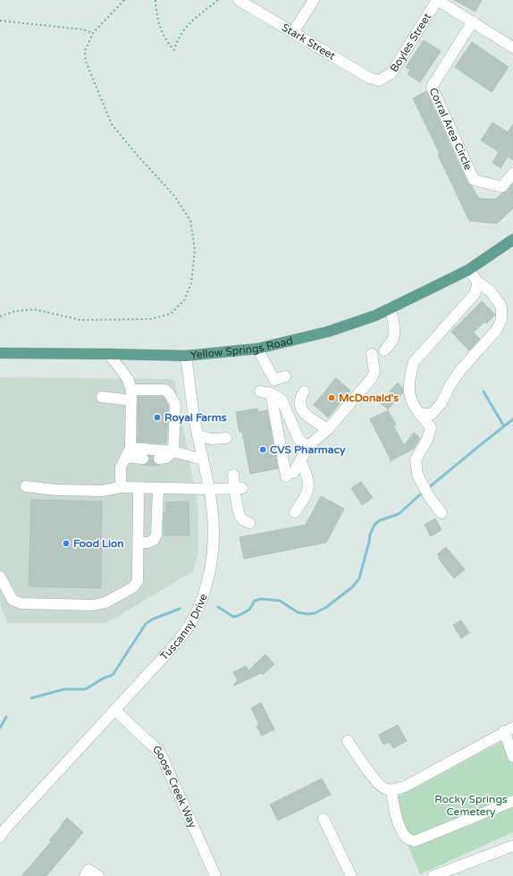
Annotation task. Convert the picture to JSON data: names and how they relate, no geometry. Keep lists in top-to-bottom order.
{
  "streets": {
    "main road": ["Yellow Springs Road"],
    "street": [
      "Stark Street",
      "Boyles Street",
      "Corral Area Circle",
      "Tuscanny Drive",
      "Goose Creek Way"
    ]
  },
  "crossings": [
    ["Stark Street", "Boyles Street"],
    ["Yellow Springs Road", "Tuscanny Drive"],
    ["Tuscanny Drive", "Goose Creek Way"]
  ],
  "parks": ["Rocky Springs Cemetery"],
  "places": [
    "McDonald's",
    "Royal Farms",
    "CVS Pharmacy",
    "Food Lion"
  ]
}
